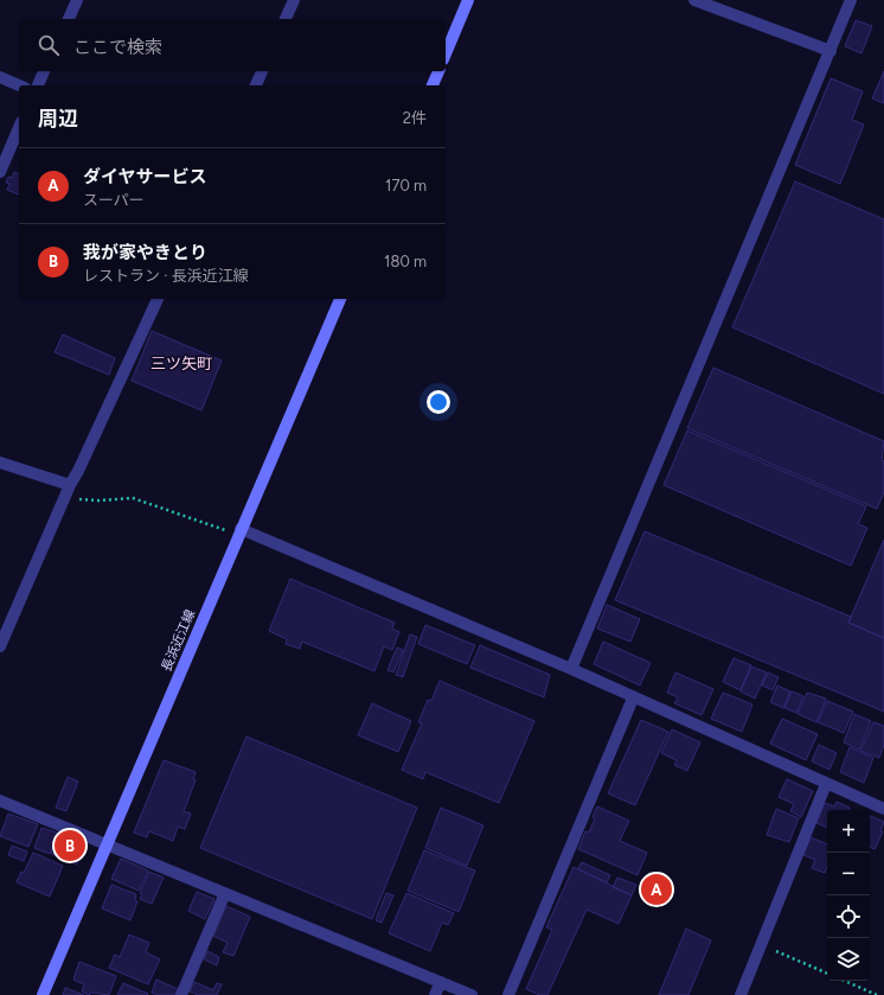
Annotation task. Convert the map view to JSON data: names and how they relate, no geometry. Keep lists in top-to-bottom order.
{
  "streets": {
    "main road": ["長浜近江線"]
  },
  "districts": ["三ツ矢町"],
  "page": {
    "search": "ここで検索",
    "heading": ["周辺", "2件"],
    "list": [
      {
        "mark": "A",
        "name": "ダイヤサービス",
        "note": "スーパー",
        "value": "170 m"
      },
      {
        "mark": "B",
        "name": "我が家やきとり",
        "note": "レストラン · 長浜近江線",
        "value": "180 m"
      }
    ],
    "map_buttons": ["+", "−"],
    "pins": ["B", "A"]
  }
}
